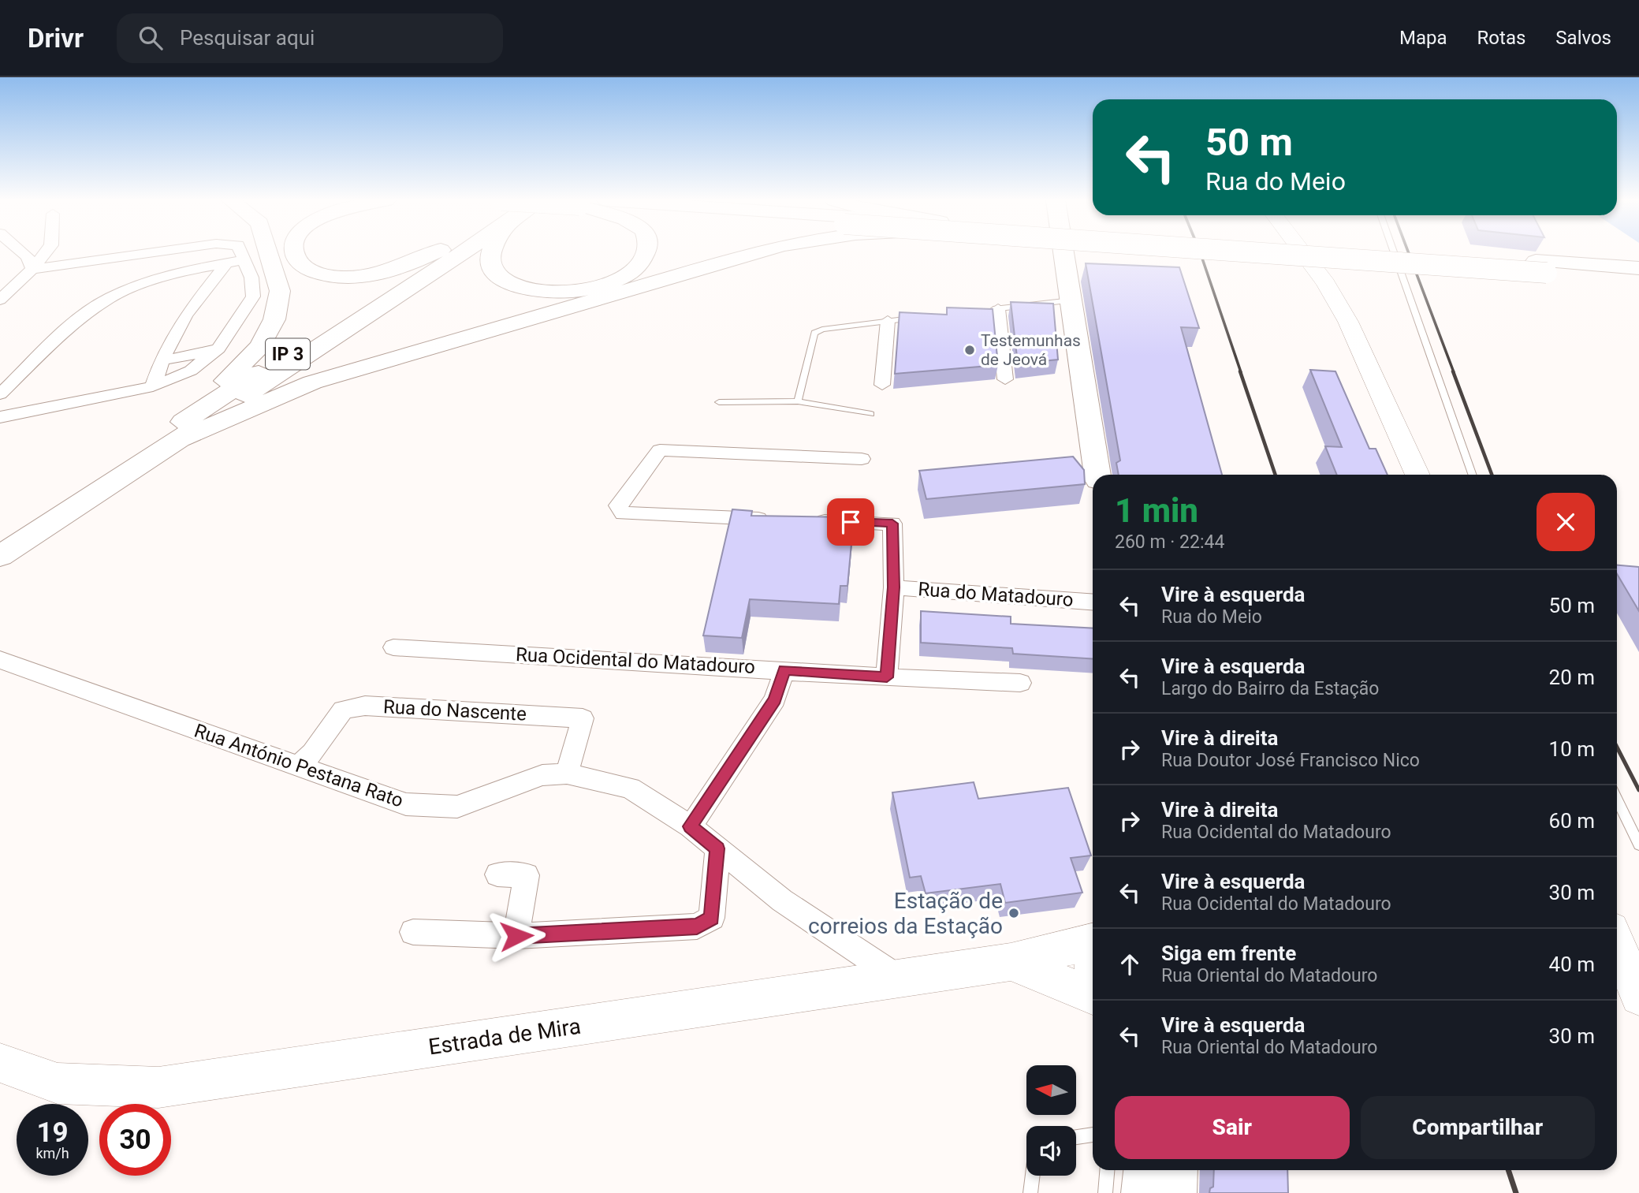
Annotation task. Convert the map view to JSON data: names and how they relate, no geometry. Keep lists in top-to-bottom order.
{
  "streets": {
    "main road": ["IP 3", "Estrada de Mira"],
    "street": [
      "Rua do Matadouro",
      "Rua Ocidental do Matadouro",
      "Rua do Nascente",
      "Rua António Pestana Rato"
    ]
  },
  "crossings": [
    ["Rua do Nascente", "Rua António Pestana Rato"]
  ],
  "places": ["Testemunhas de Jeová", "Estação de correios da Estação"],
  "north": "left",
  "page": {
    "header": "Drivr",
    "search": "Pesquisar aqui",
    "nav": ["Mapa", "Rotas", "Salvos"],
    "turn": ["50 m", "Rua do Meio"],
    "heading": ["1 min", "260 m · 22:44"],
    "list": [
      {
        "name": "Vire à esquerda",
        "note": "Rua do Meio",
        "value": "50 m"
      },
      {
        "name": "Vire à esquerda",
        "note": "Largo do Bairro da Estação",
        "value": "20 m"
      },
      {
        "name": "Vire à direita",
        "note": "Rua Doutor José Francisco Nico",
        "value": "10 m"
      },
      {
        "name": "Vire à direita",
        "note": "Rua Ocidental do Matadouro",
        "value": "60 m"
      },
      {
        "name": "Vire à esquerda",
        "note": "Rua Ocidental do Matadouro",
        "value": "30 m"
      },
      {
        "name": "Siga em frente",
        "note": "Rua Oriental do Matadouro",
        "value": "40 m"
      },
      {
        "name": "Vire à esquerda",
        "note": "Rua Oriental do Matadouro",
        "value": "30 m"
      }
    ],
    "buttons": ["Sair", "Compartilhar"],
    "speed": "19 km/h",
    "limit": "30"
  }
}
